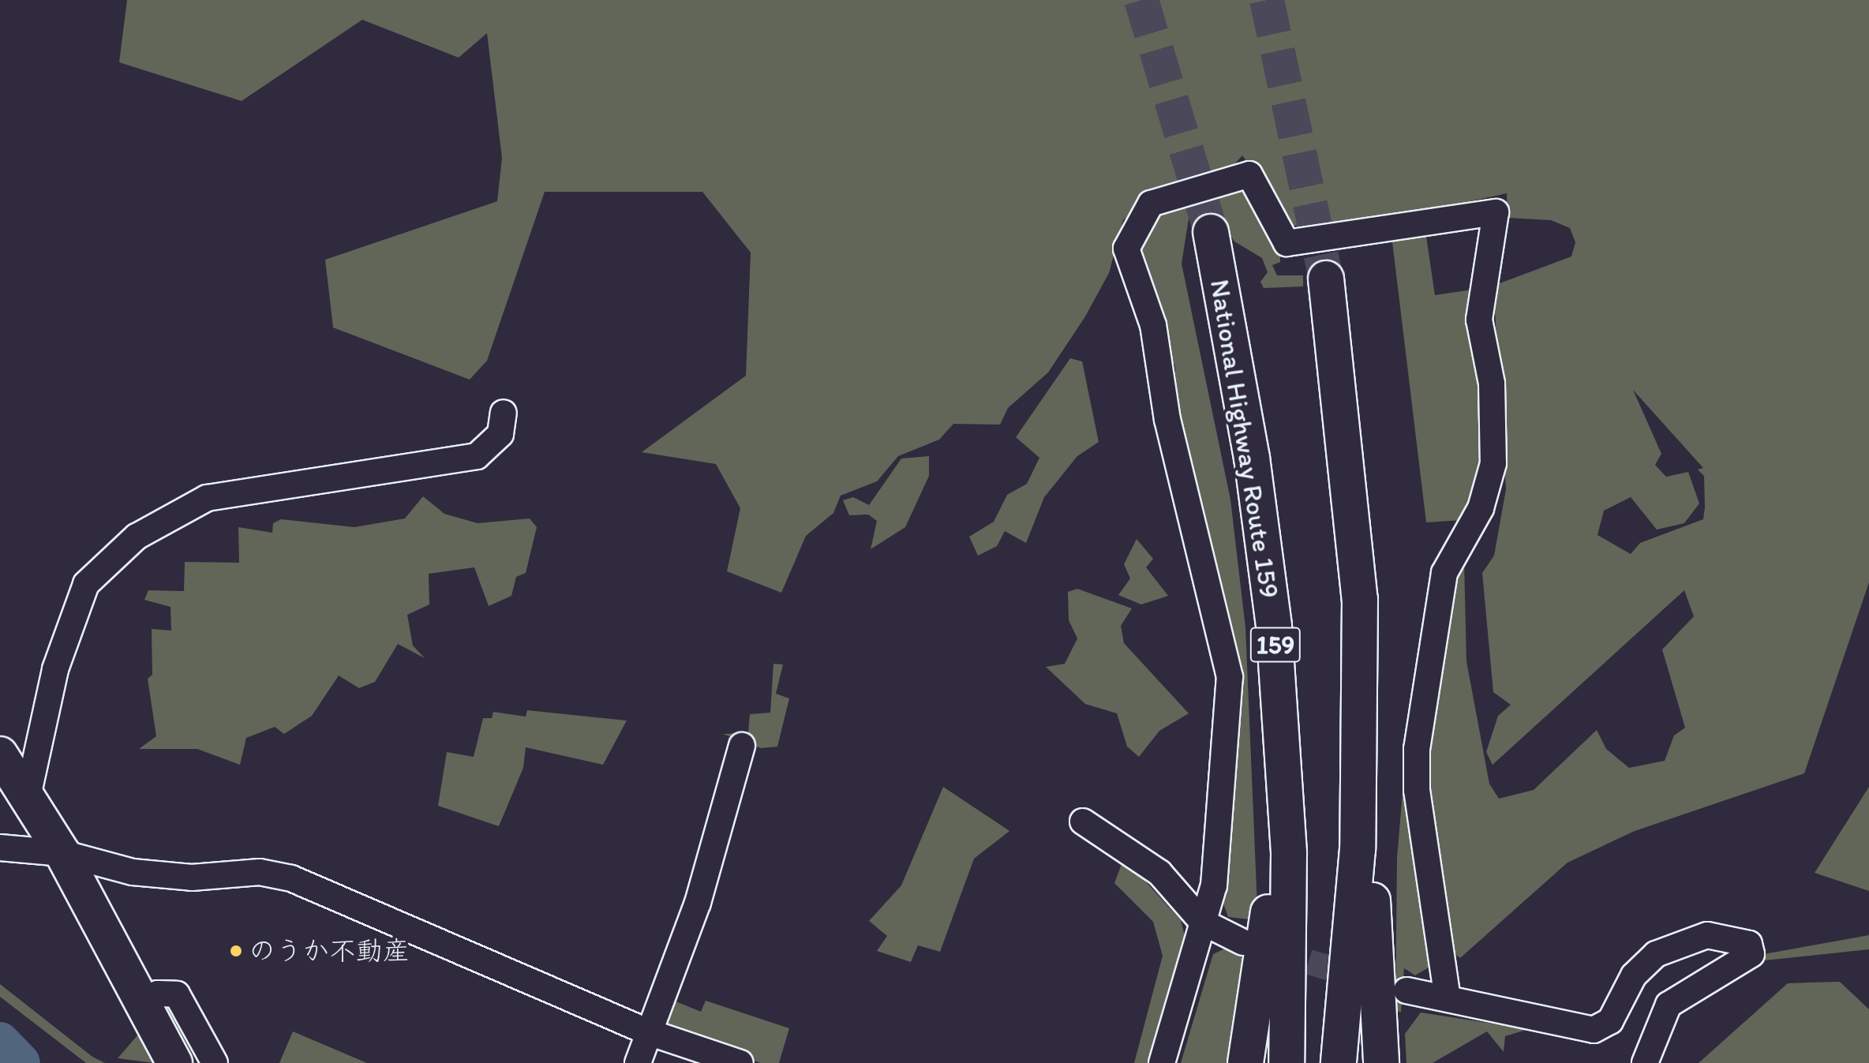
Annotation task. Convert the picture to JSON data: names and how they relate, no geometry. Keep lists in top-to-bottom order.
{
  "streets": {
    "main road": ["National Highway Route 159", "159"]
  },
  "crossings": [
    ["National Highway Route 159", "159"]
  ],
  "places": ["のうか不動産"]
}
